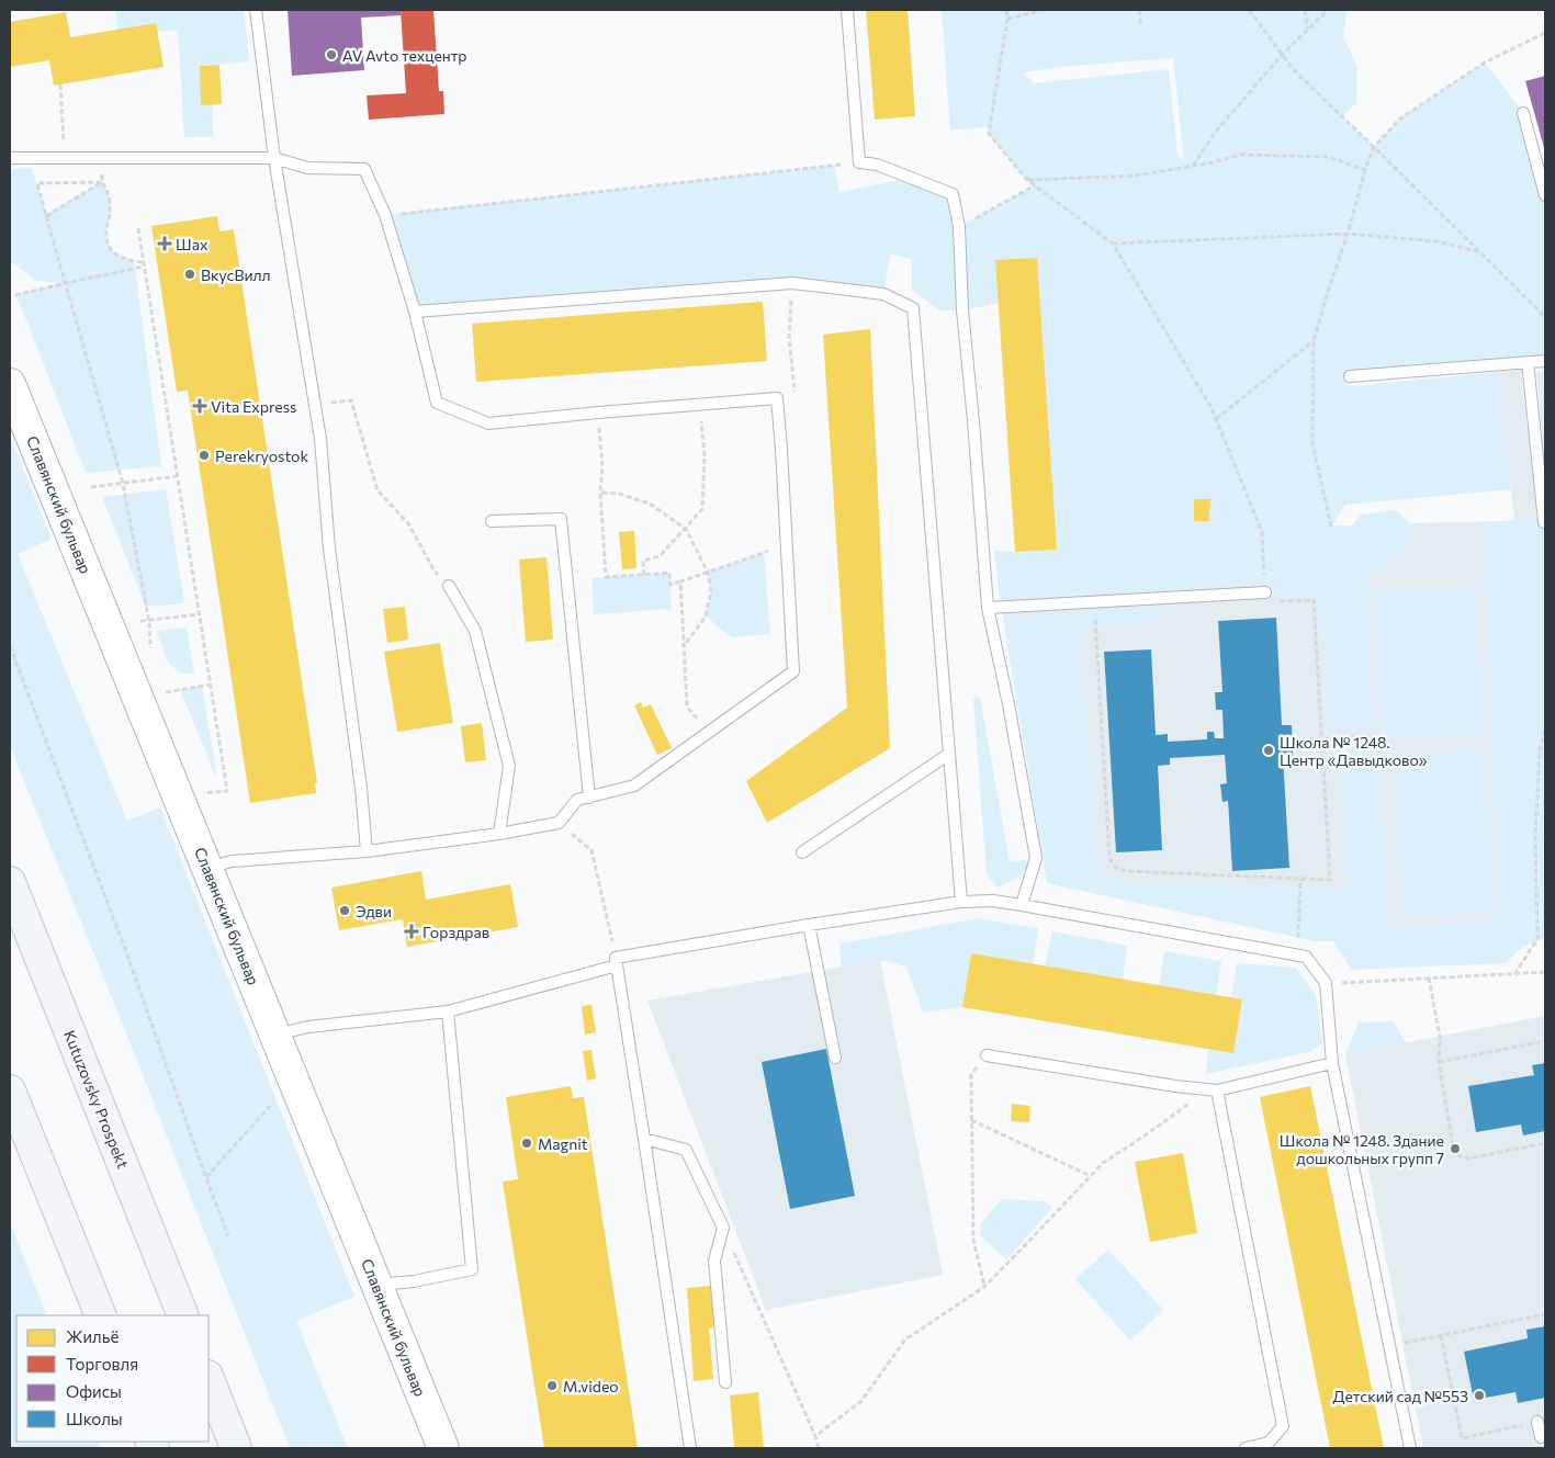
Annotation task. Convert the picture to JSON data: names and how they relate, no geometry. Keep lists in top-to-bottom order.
{
  "streets": {
    "main road": ["Kutuzovsky Prospekt"],
    "street": ["Славянский бульвар"]
  },
  "places": {
    "other": [
      "AV Avto техцентр",
      "ВкусВилл",
      "Perekryostok",
      "Школа № 1248. Центр «Давыдково»",
      "Эдви",
      "Magnit",
      "Школа № 1248. Здание дошкольных групп 7",
      "M.video",
      "Детский сад №553"
    ],
    "health": ["Шах", "Vita Express", "Горздрав"]
  },
  "legend": [
    "Жильё",
    "Торговля",
    "Офисы",
    "Школы"
  ]
}
